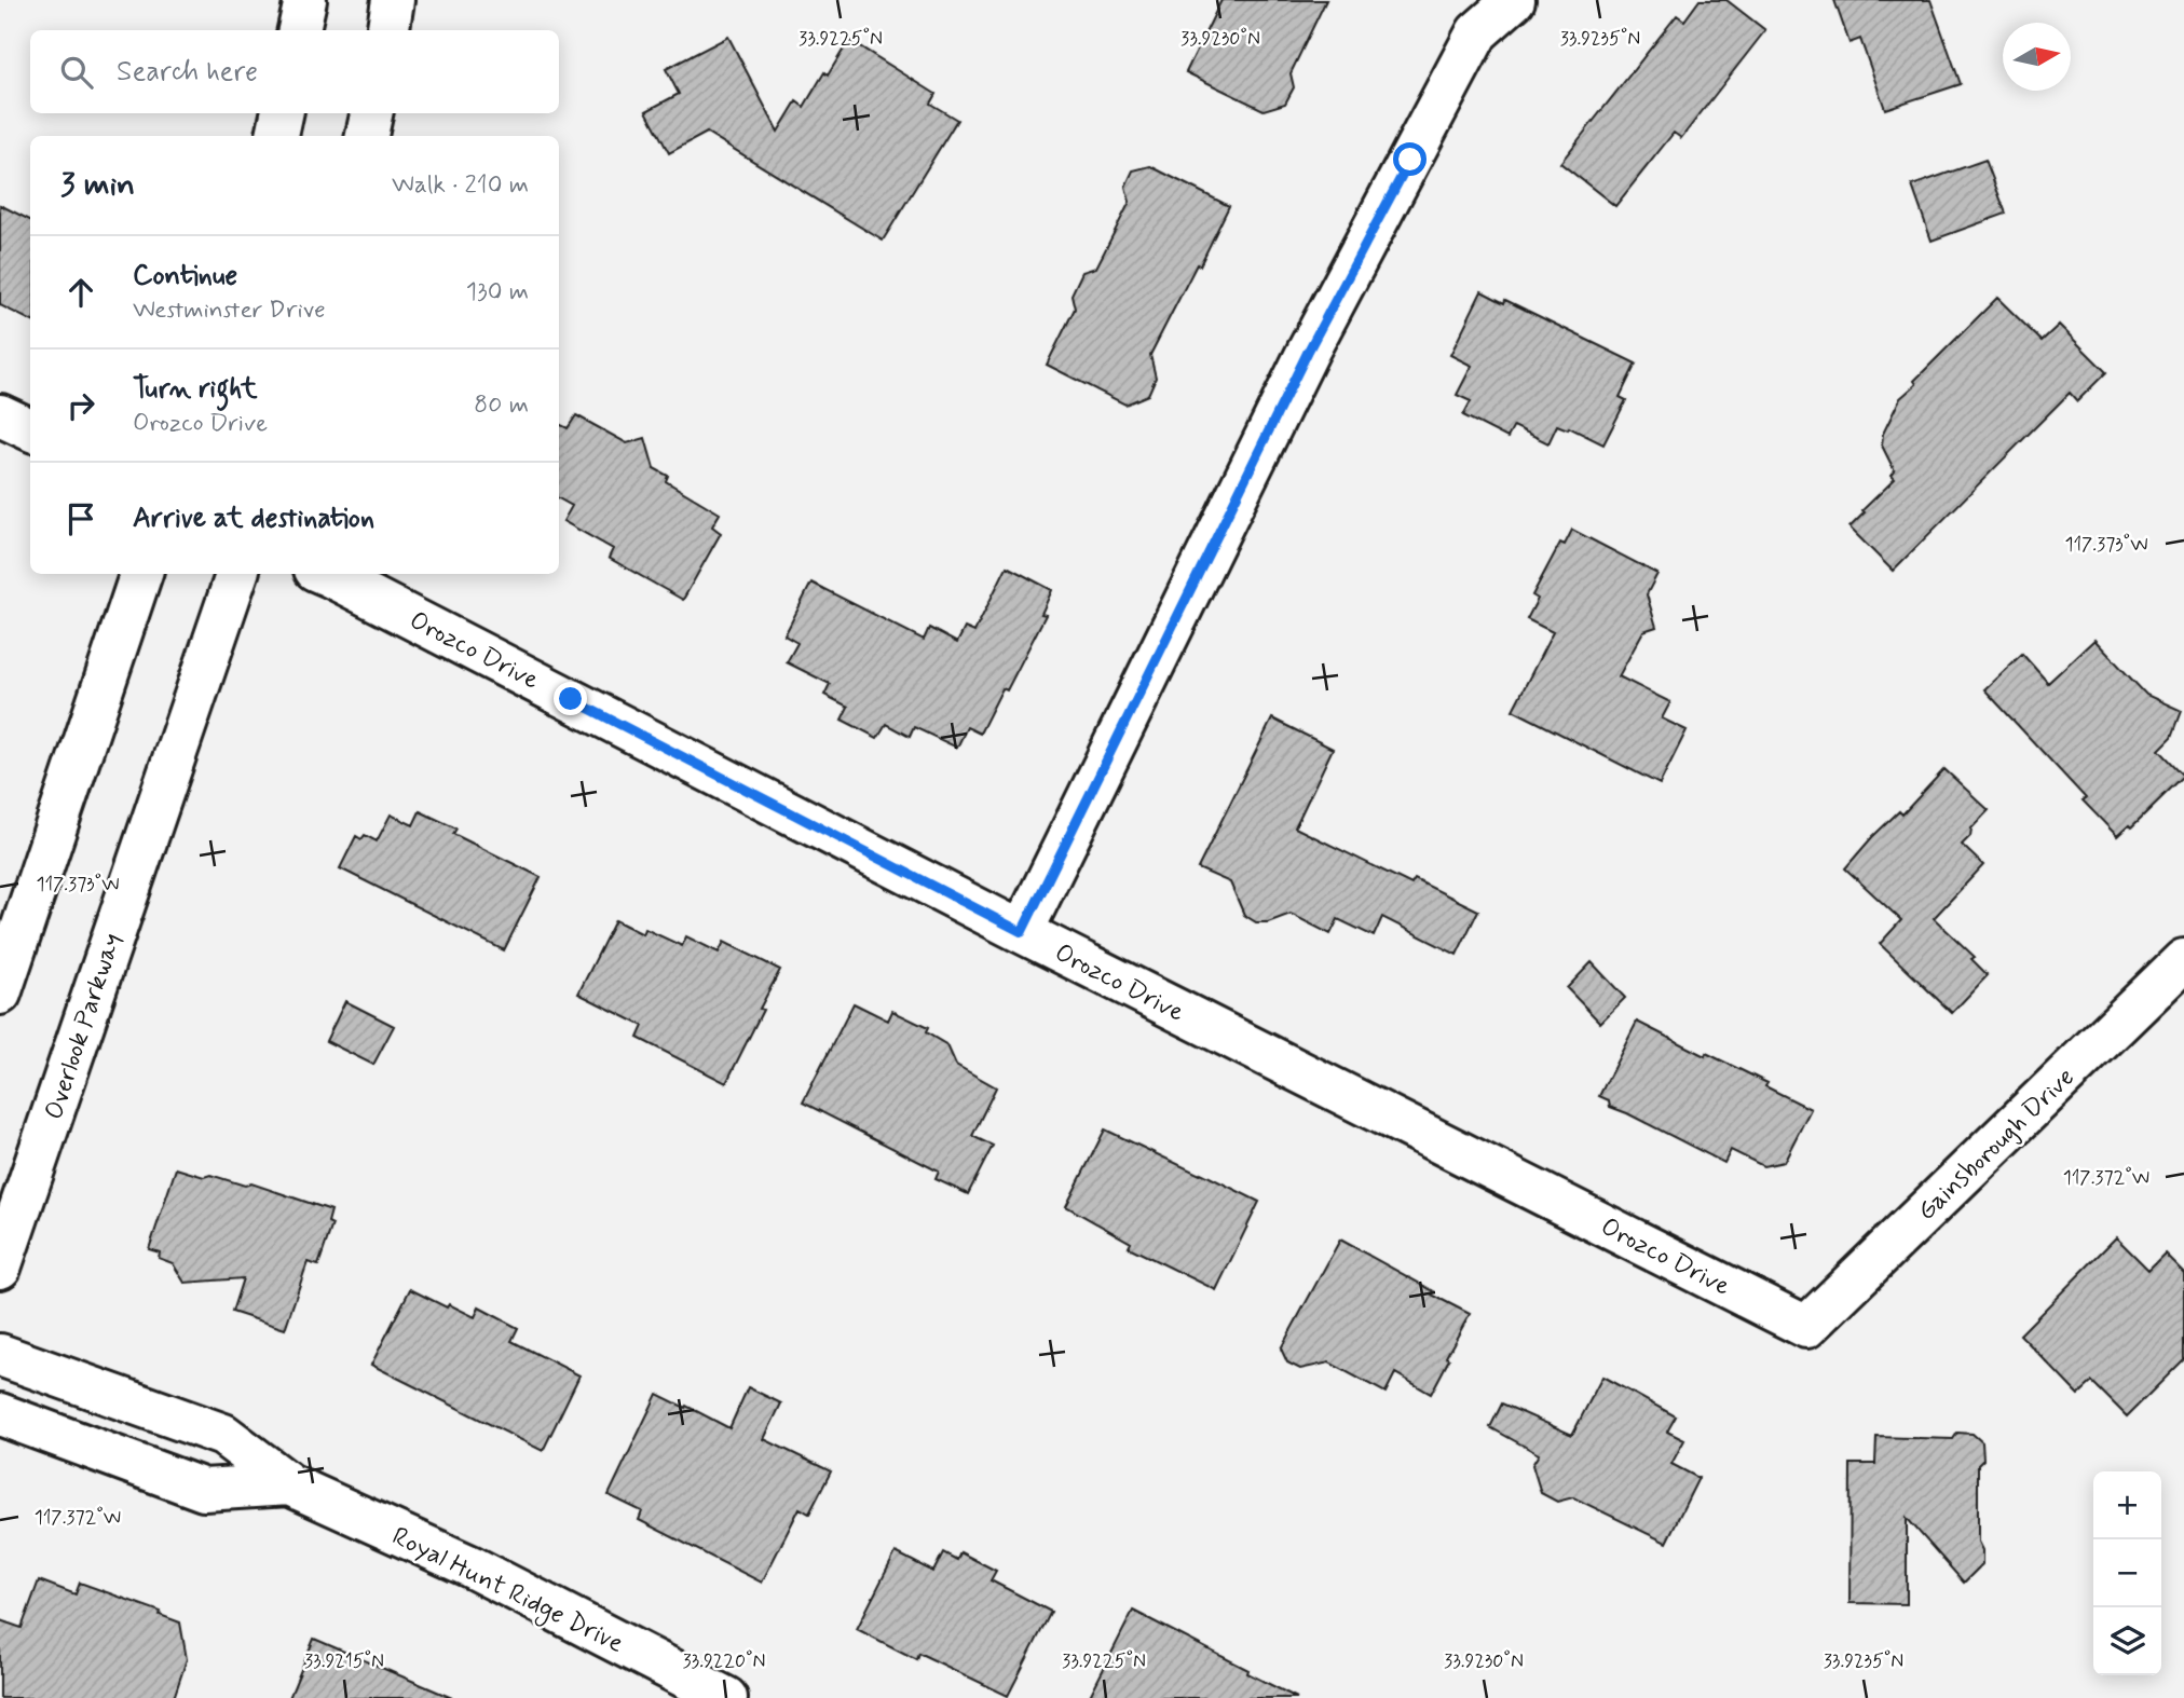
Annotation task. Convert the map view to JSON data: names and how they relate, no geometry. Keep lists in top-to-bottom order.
{
  "streets": {
    "street": [
      "Orozco Drive",
      "Overlook Parkway",
      "Gainsborough Drive",
      "Royal Hunt Ridge Drive"
    ]
  },
  "crossings": [
    ["Orozco Drive", "Gainsborough Drive"]
  ],
  "north": "right",
  "page": {
    "search": "Search here",
    "heading": ["3 min", "Walk · 210 m"],
    "list": [
      ["Continue", "Westminster Drive", "130 m"],
      ["Turn right", "Orozco Drive", "80 m"],
      "Arrive at destination"
    ],
    "map_buttons": ["+", "−"]
  },
  "coordinates": [
    "33.9225°N",
    "33.9230°N",
    "33.9235°N",
    "117.373°W",
    "117.372°W",
    "33.9215°N",
    "33.9220°N"
  ]
}
